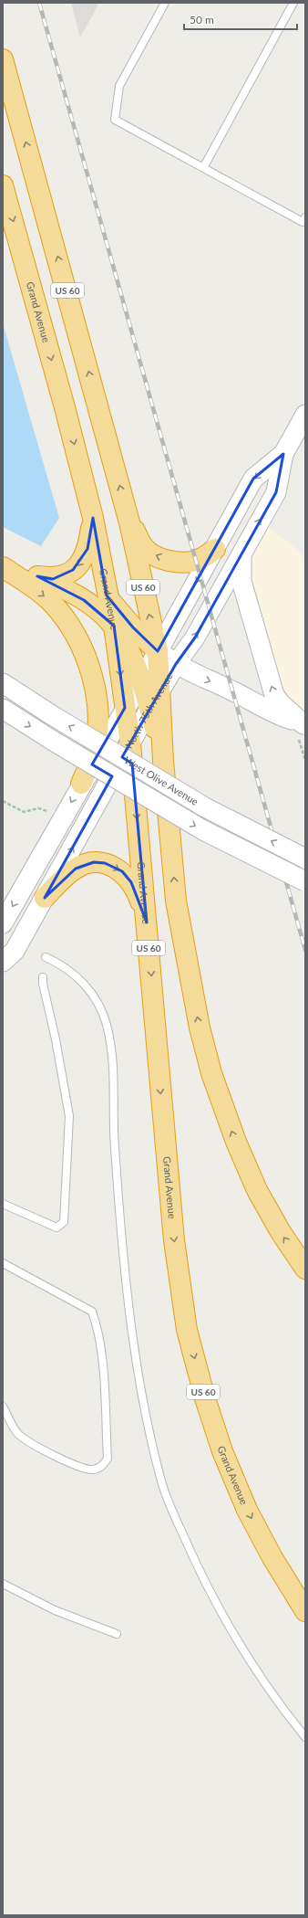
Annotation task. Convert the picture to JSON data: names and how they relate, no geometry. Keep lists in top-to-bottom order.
{
  "streets": {
    "highway": ["US 60", "Grand Avenue"],
    "main road": ["North 75th Avenue", "West Olive Avenue"]
  },
  "crossings": [
    ["US 60", "North 75th Avenue"],
    ["Grand Avenue", "North 75th Avenue"]
  ],
  "scale_bar": "50 m"
}
